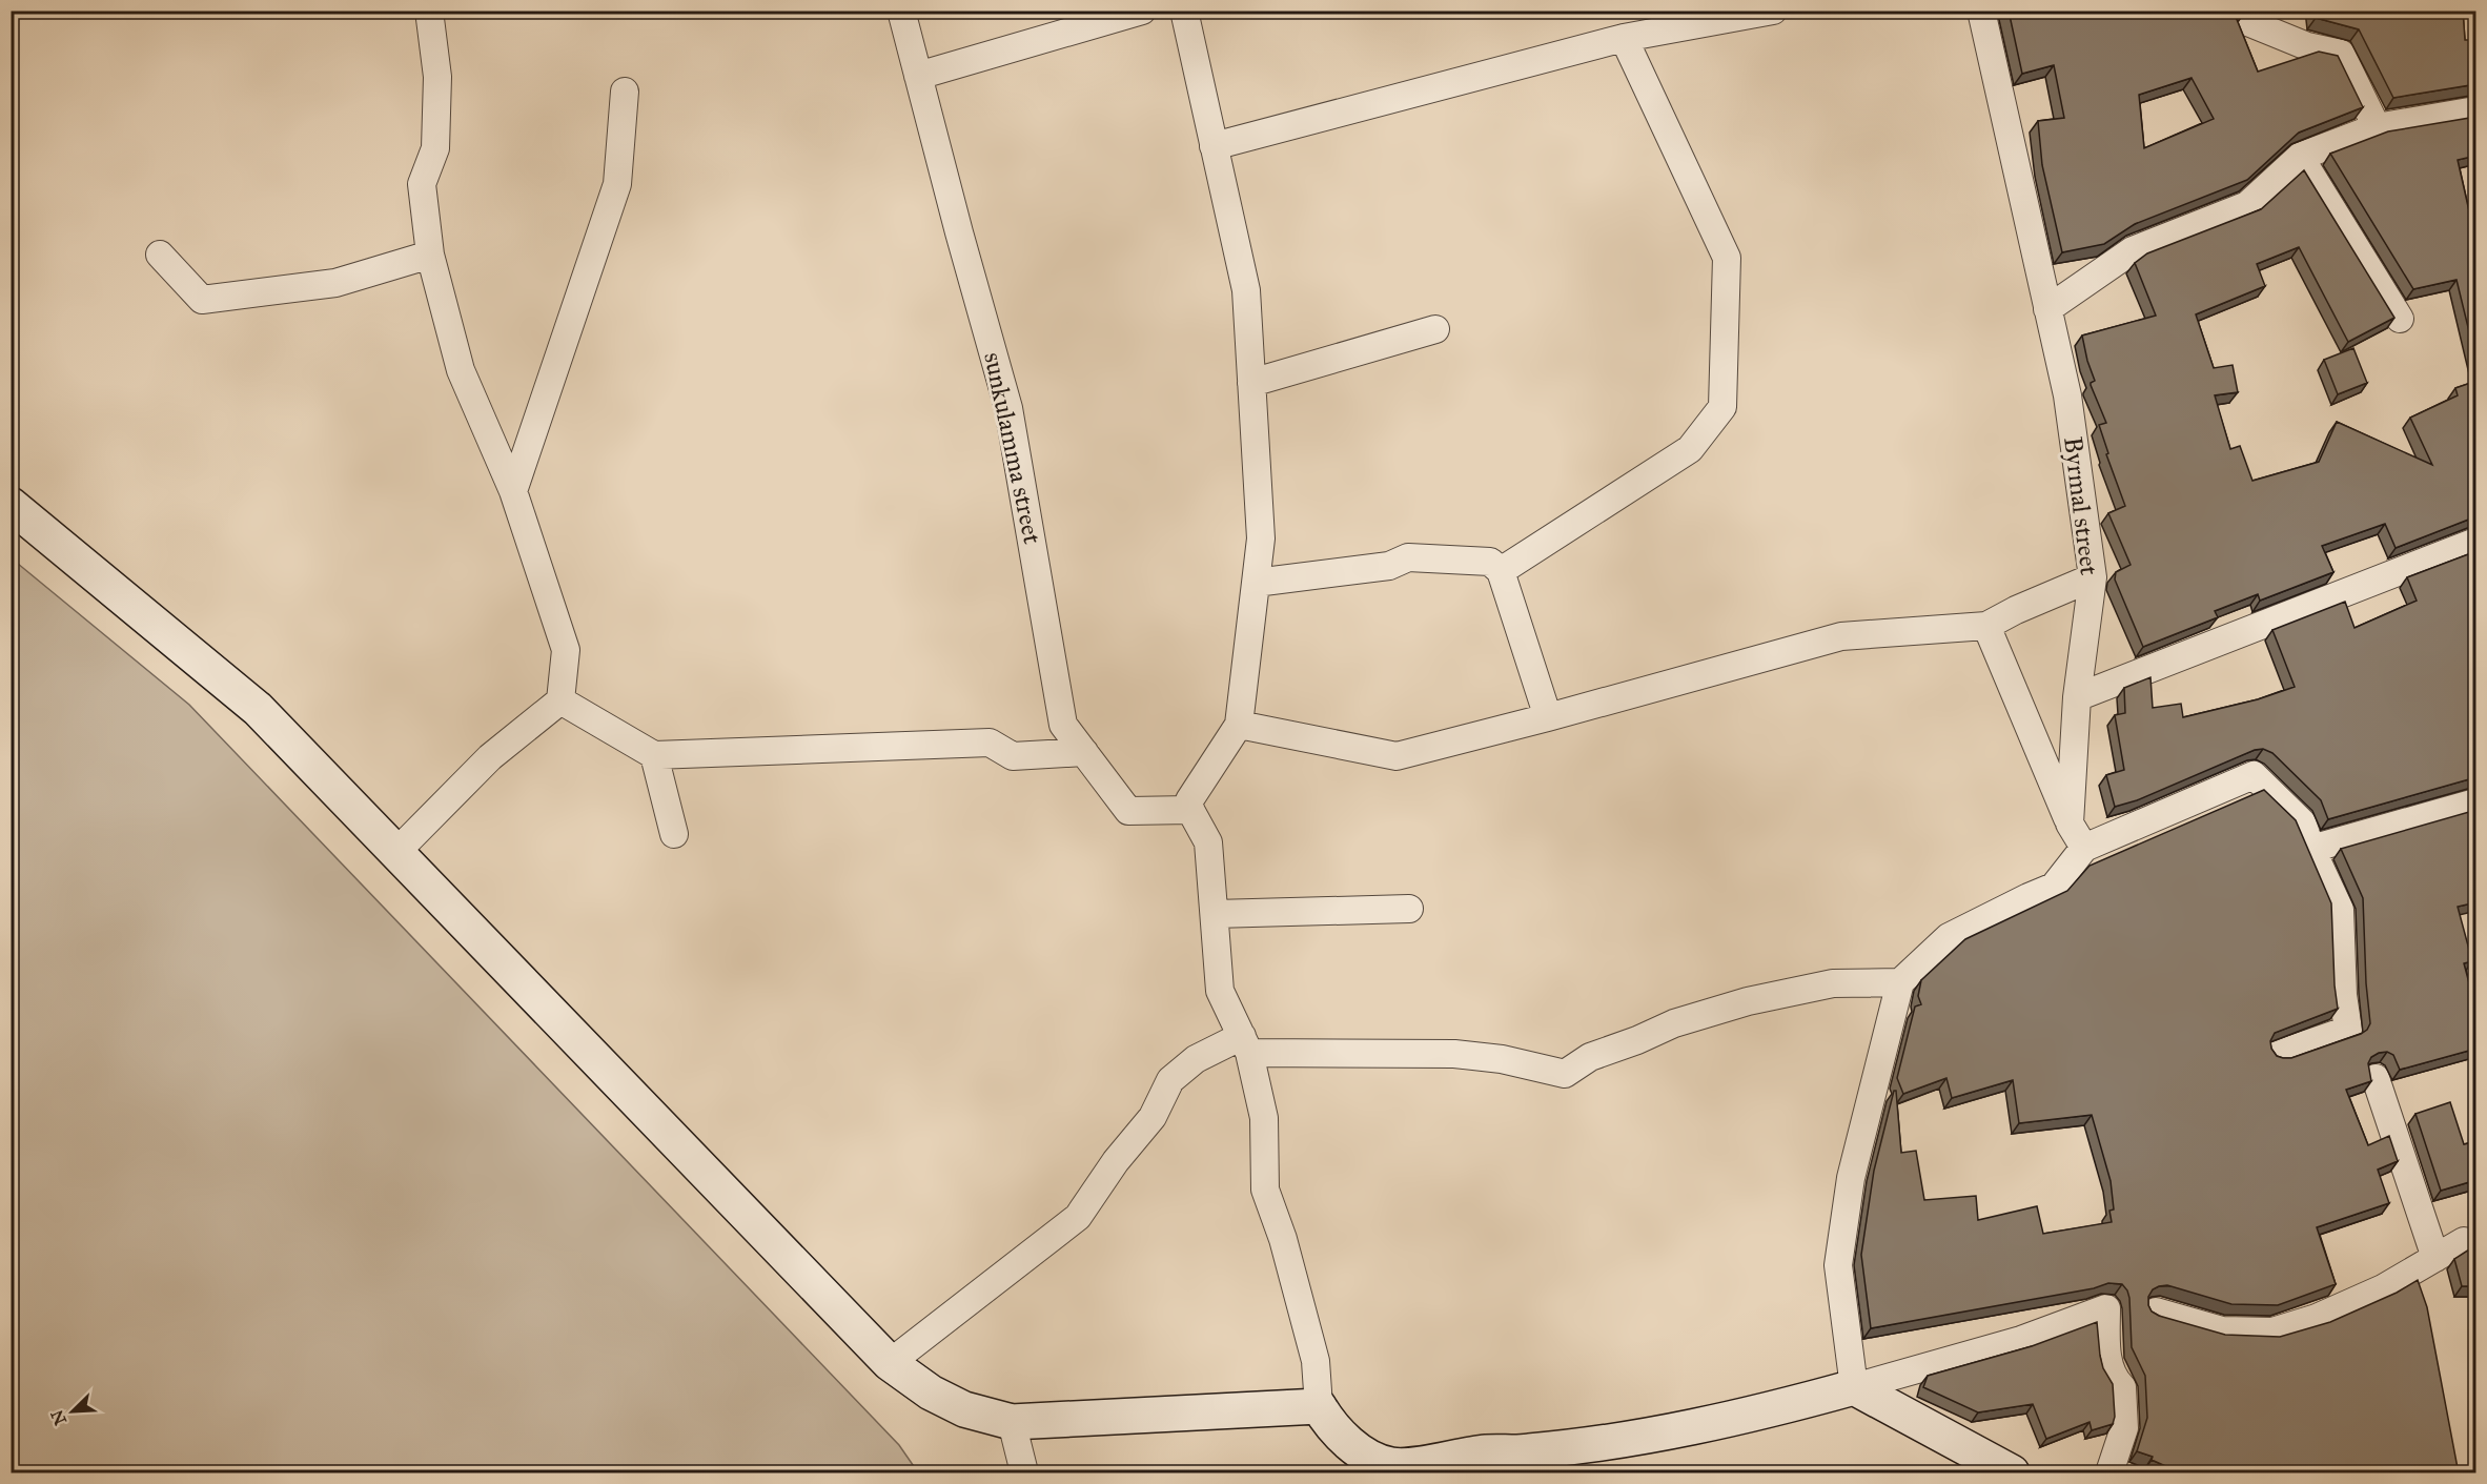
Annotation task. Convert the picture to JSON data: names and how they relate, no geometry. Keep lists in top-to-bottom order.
{
  "streets": {
    "street": ["sunkulamma street", "Byrmal street"]
  },
  "north": "bottom left"
}
